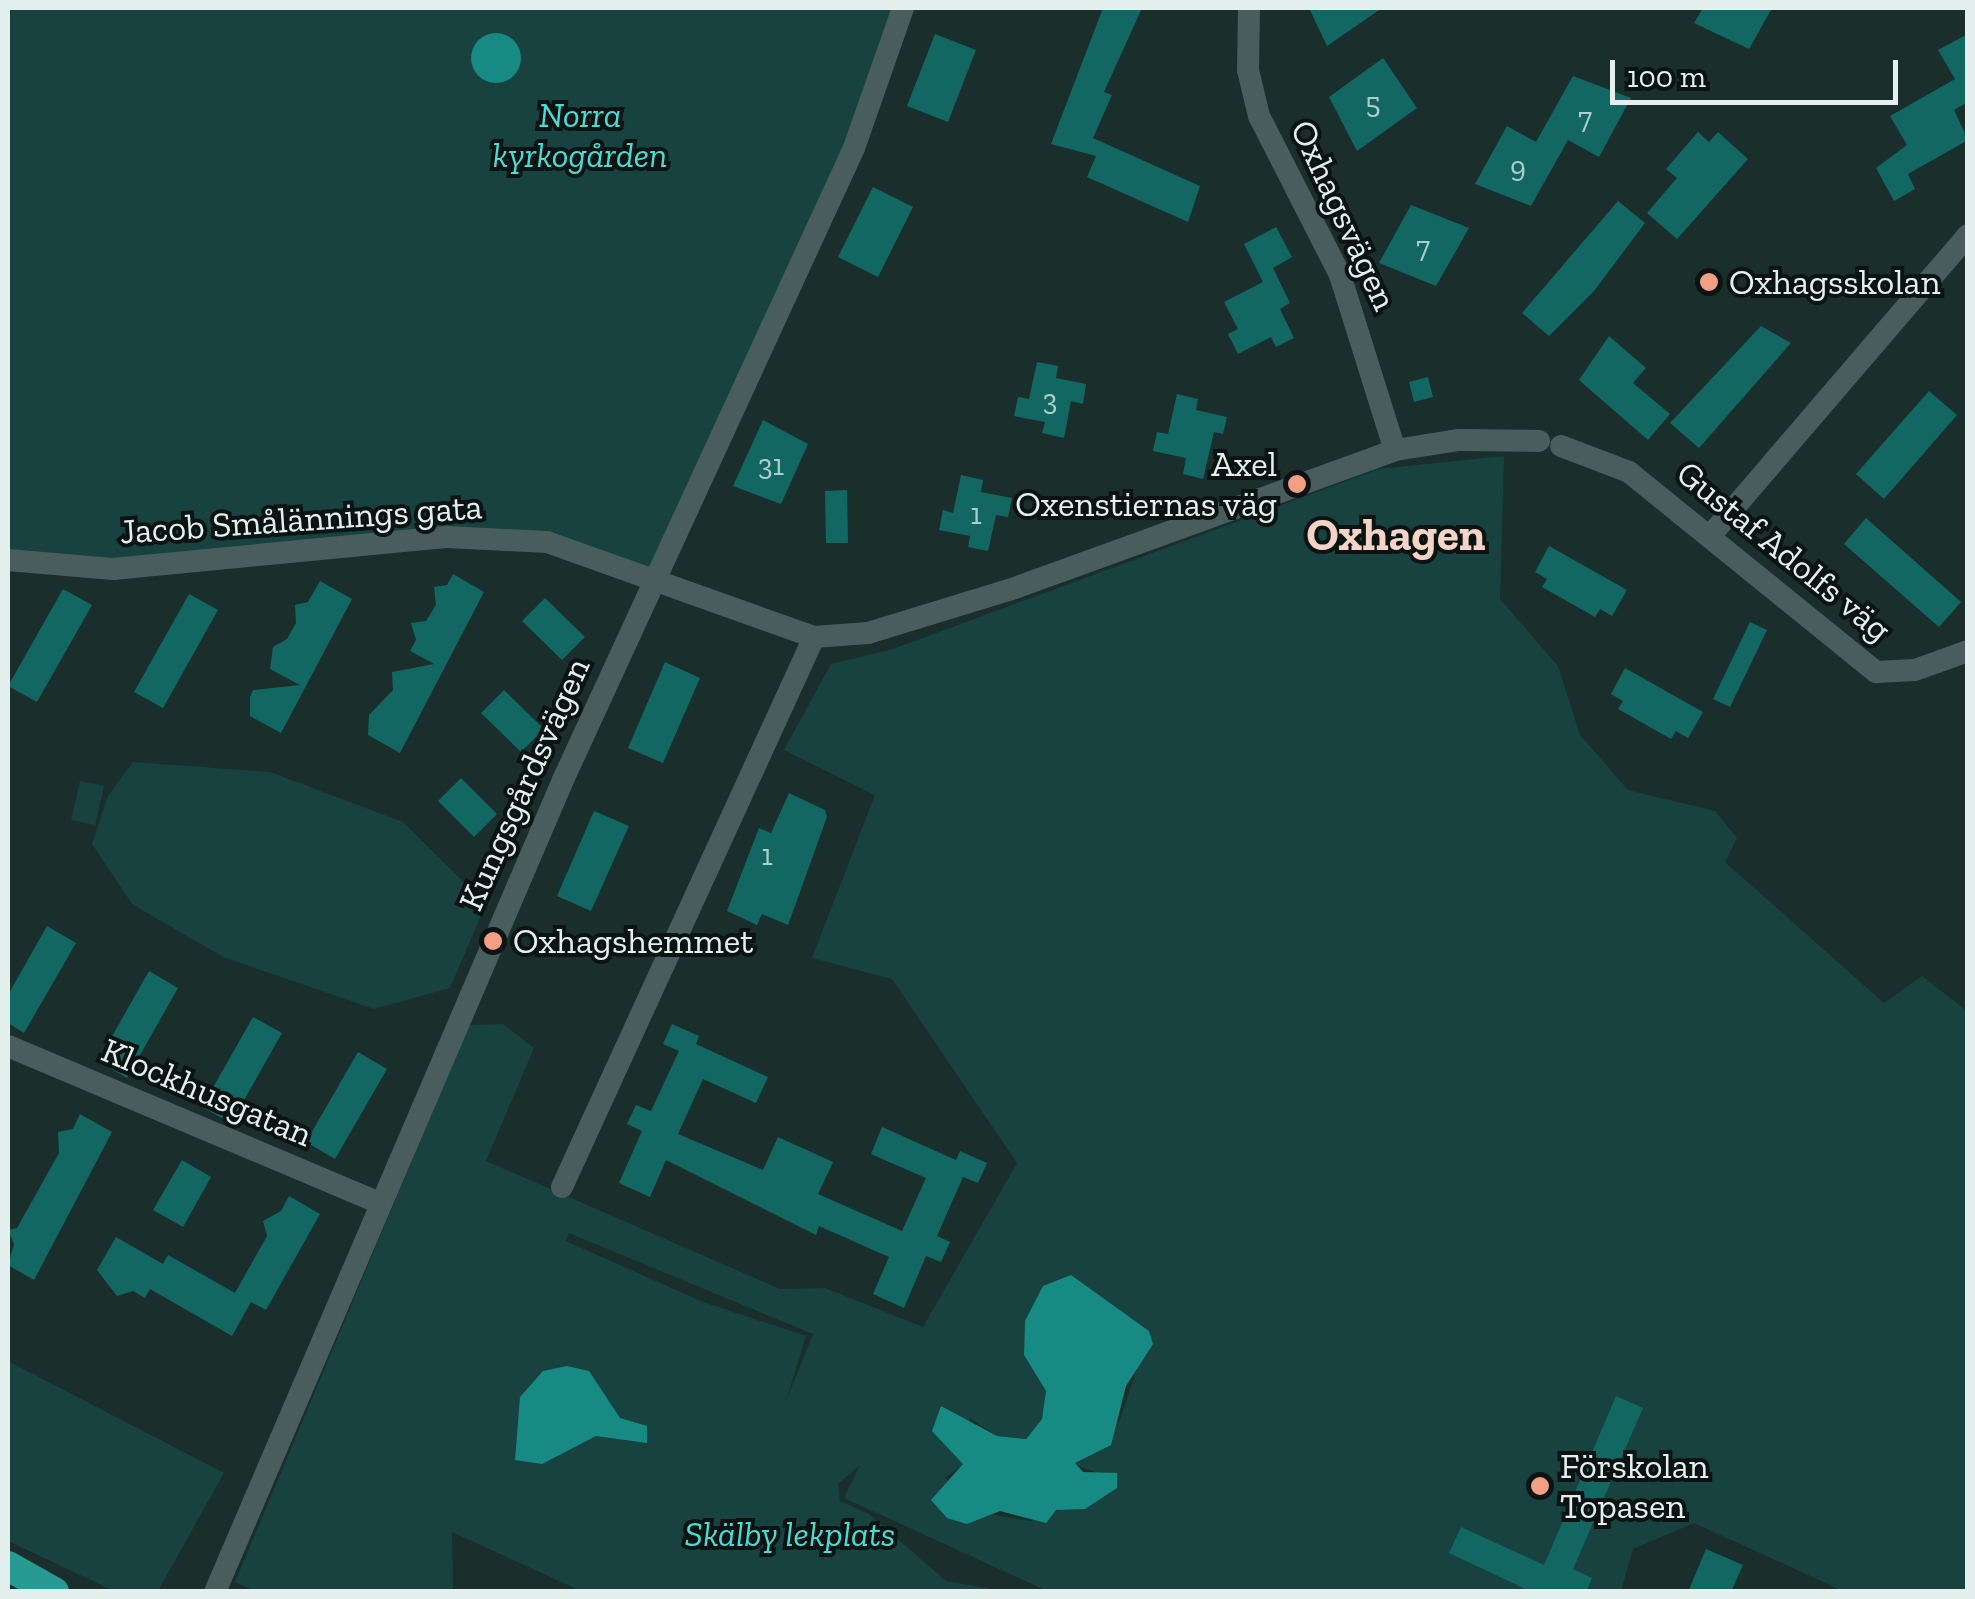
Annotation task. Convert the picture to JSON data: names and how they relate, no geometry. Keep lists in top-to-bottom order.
{
  "streets": {
    "street": [
      "Oxhagsvägen",
      "Jacob Smålännings gata",
      "Gustaf Adolfs väg",
      "Kungsgårdsvägen",
      "Klockhusgatan"
    ]
  },
  "crossings": [
    ["Oxhagsvägen", "Gustaf Adolfs väg"],
    ["Jacob Smålännings gata", "Kungsgårdsvägen"],
    ["Kungsgårdsvägen", "Klockhusgatan"]
  ],
  "districts": ["Oxhagen"],
  "parks": ["Norra kyrkogården", "Skälby lekplats"],
  "places": [
    "Oxhagsskolan",
    "Axel Oxenstiernas väg",
    "Oxhagshemmet",
    "Förskolan Topasen"
  ],
  "house_numbers": [
    "5",
    "7",
    "9",
    "7",
    "3",
    "31",
    "1",
    "1"
  ],
  "scale_bar": "100 m"
}
